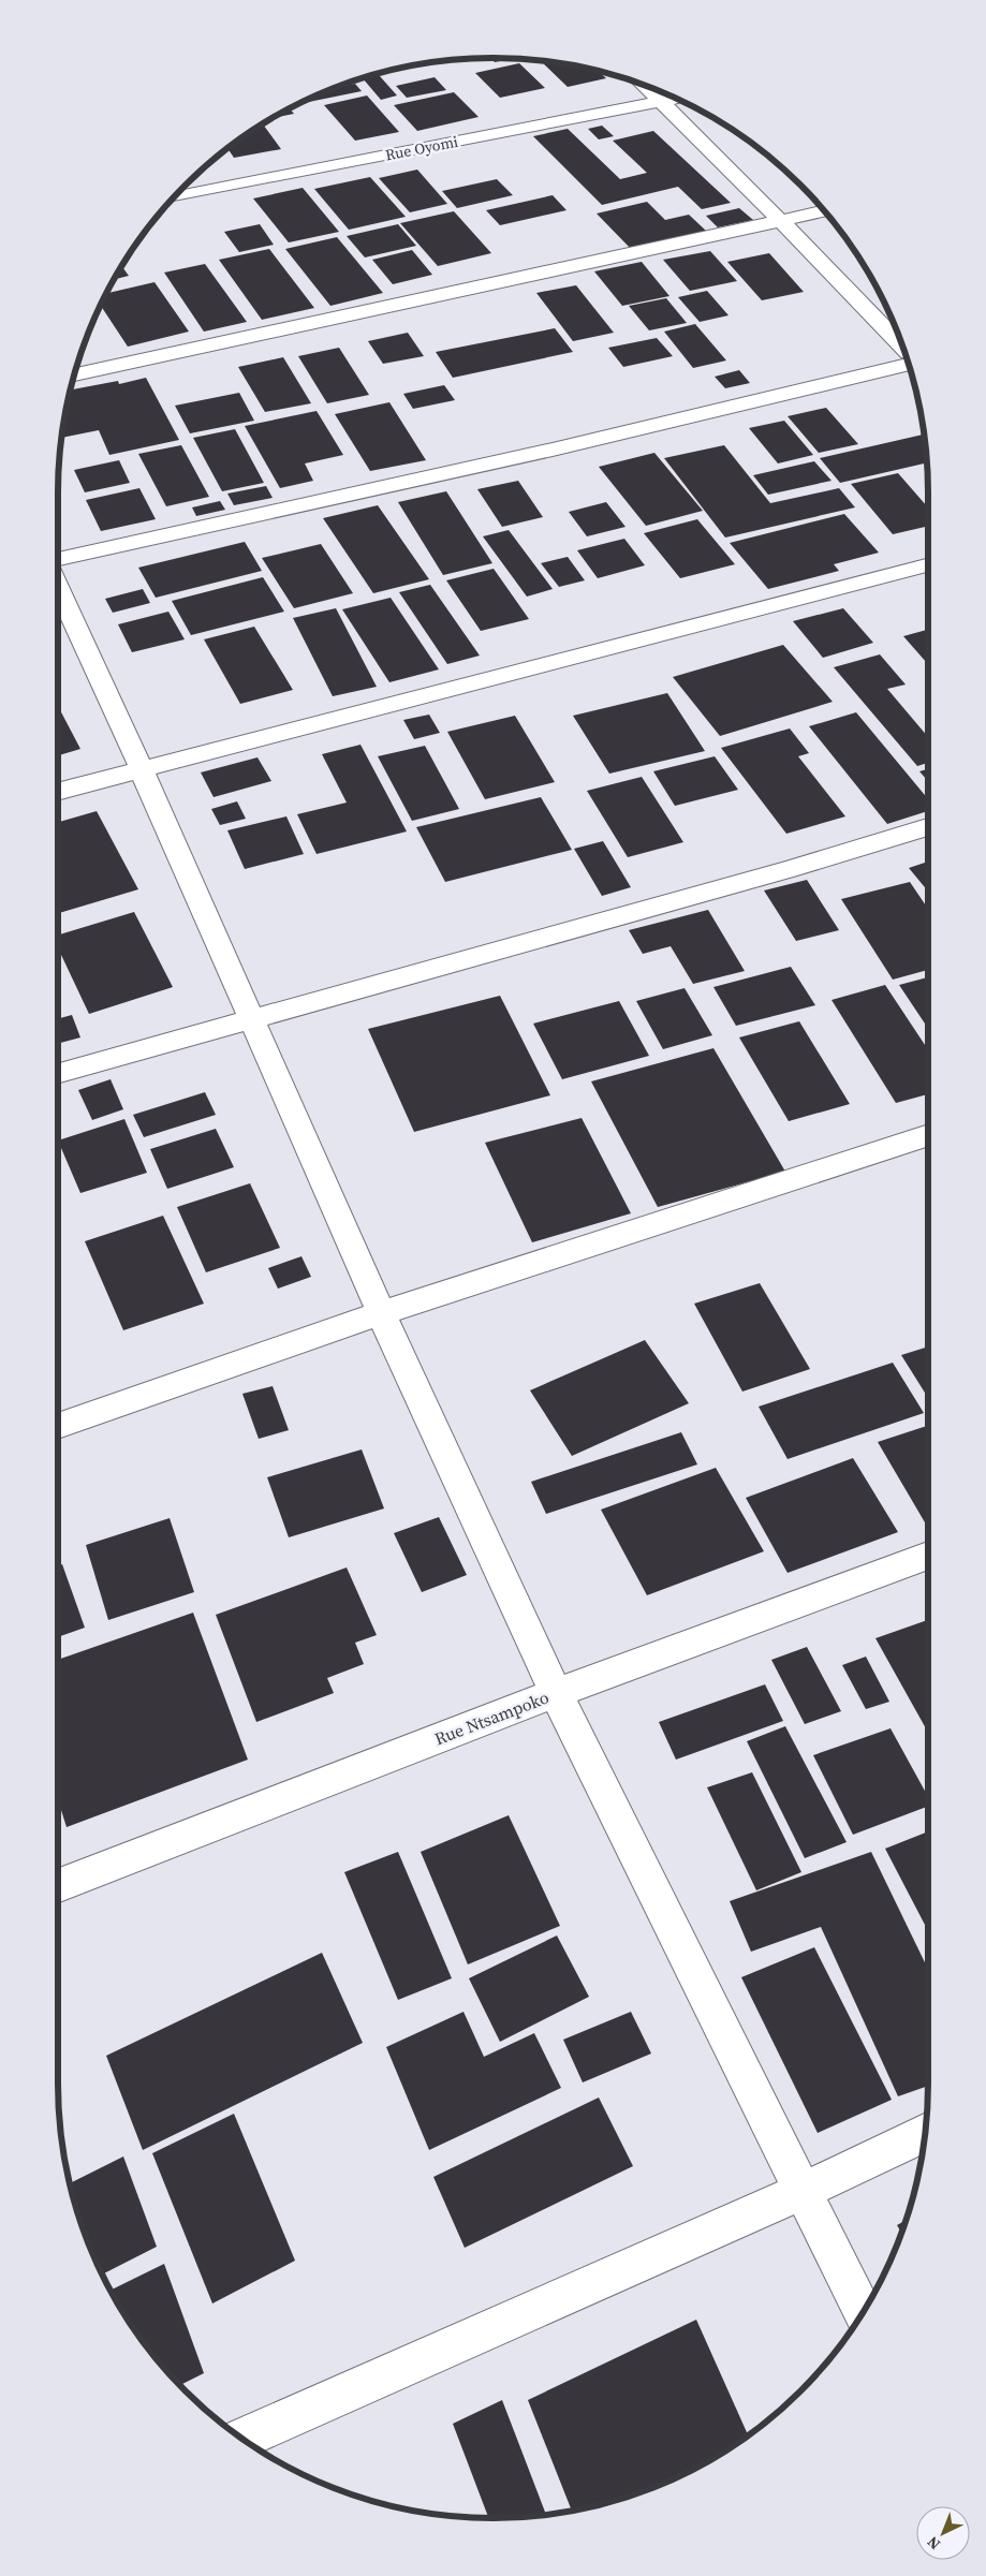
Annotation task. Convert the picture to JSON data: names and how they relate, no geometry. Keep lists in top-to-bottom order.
{
  "streets": {
    "street": ["Rue Oyomi", "Rue Ntsampoko"]
  },
  "north": "bottom left"
}
